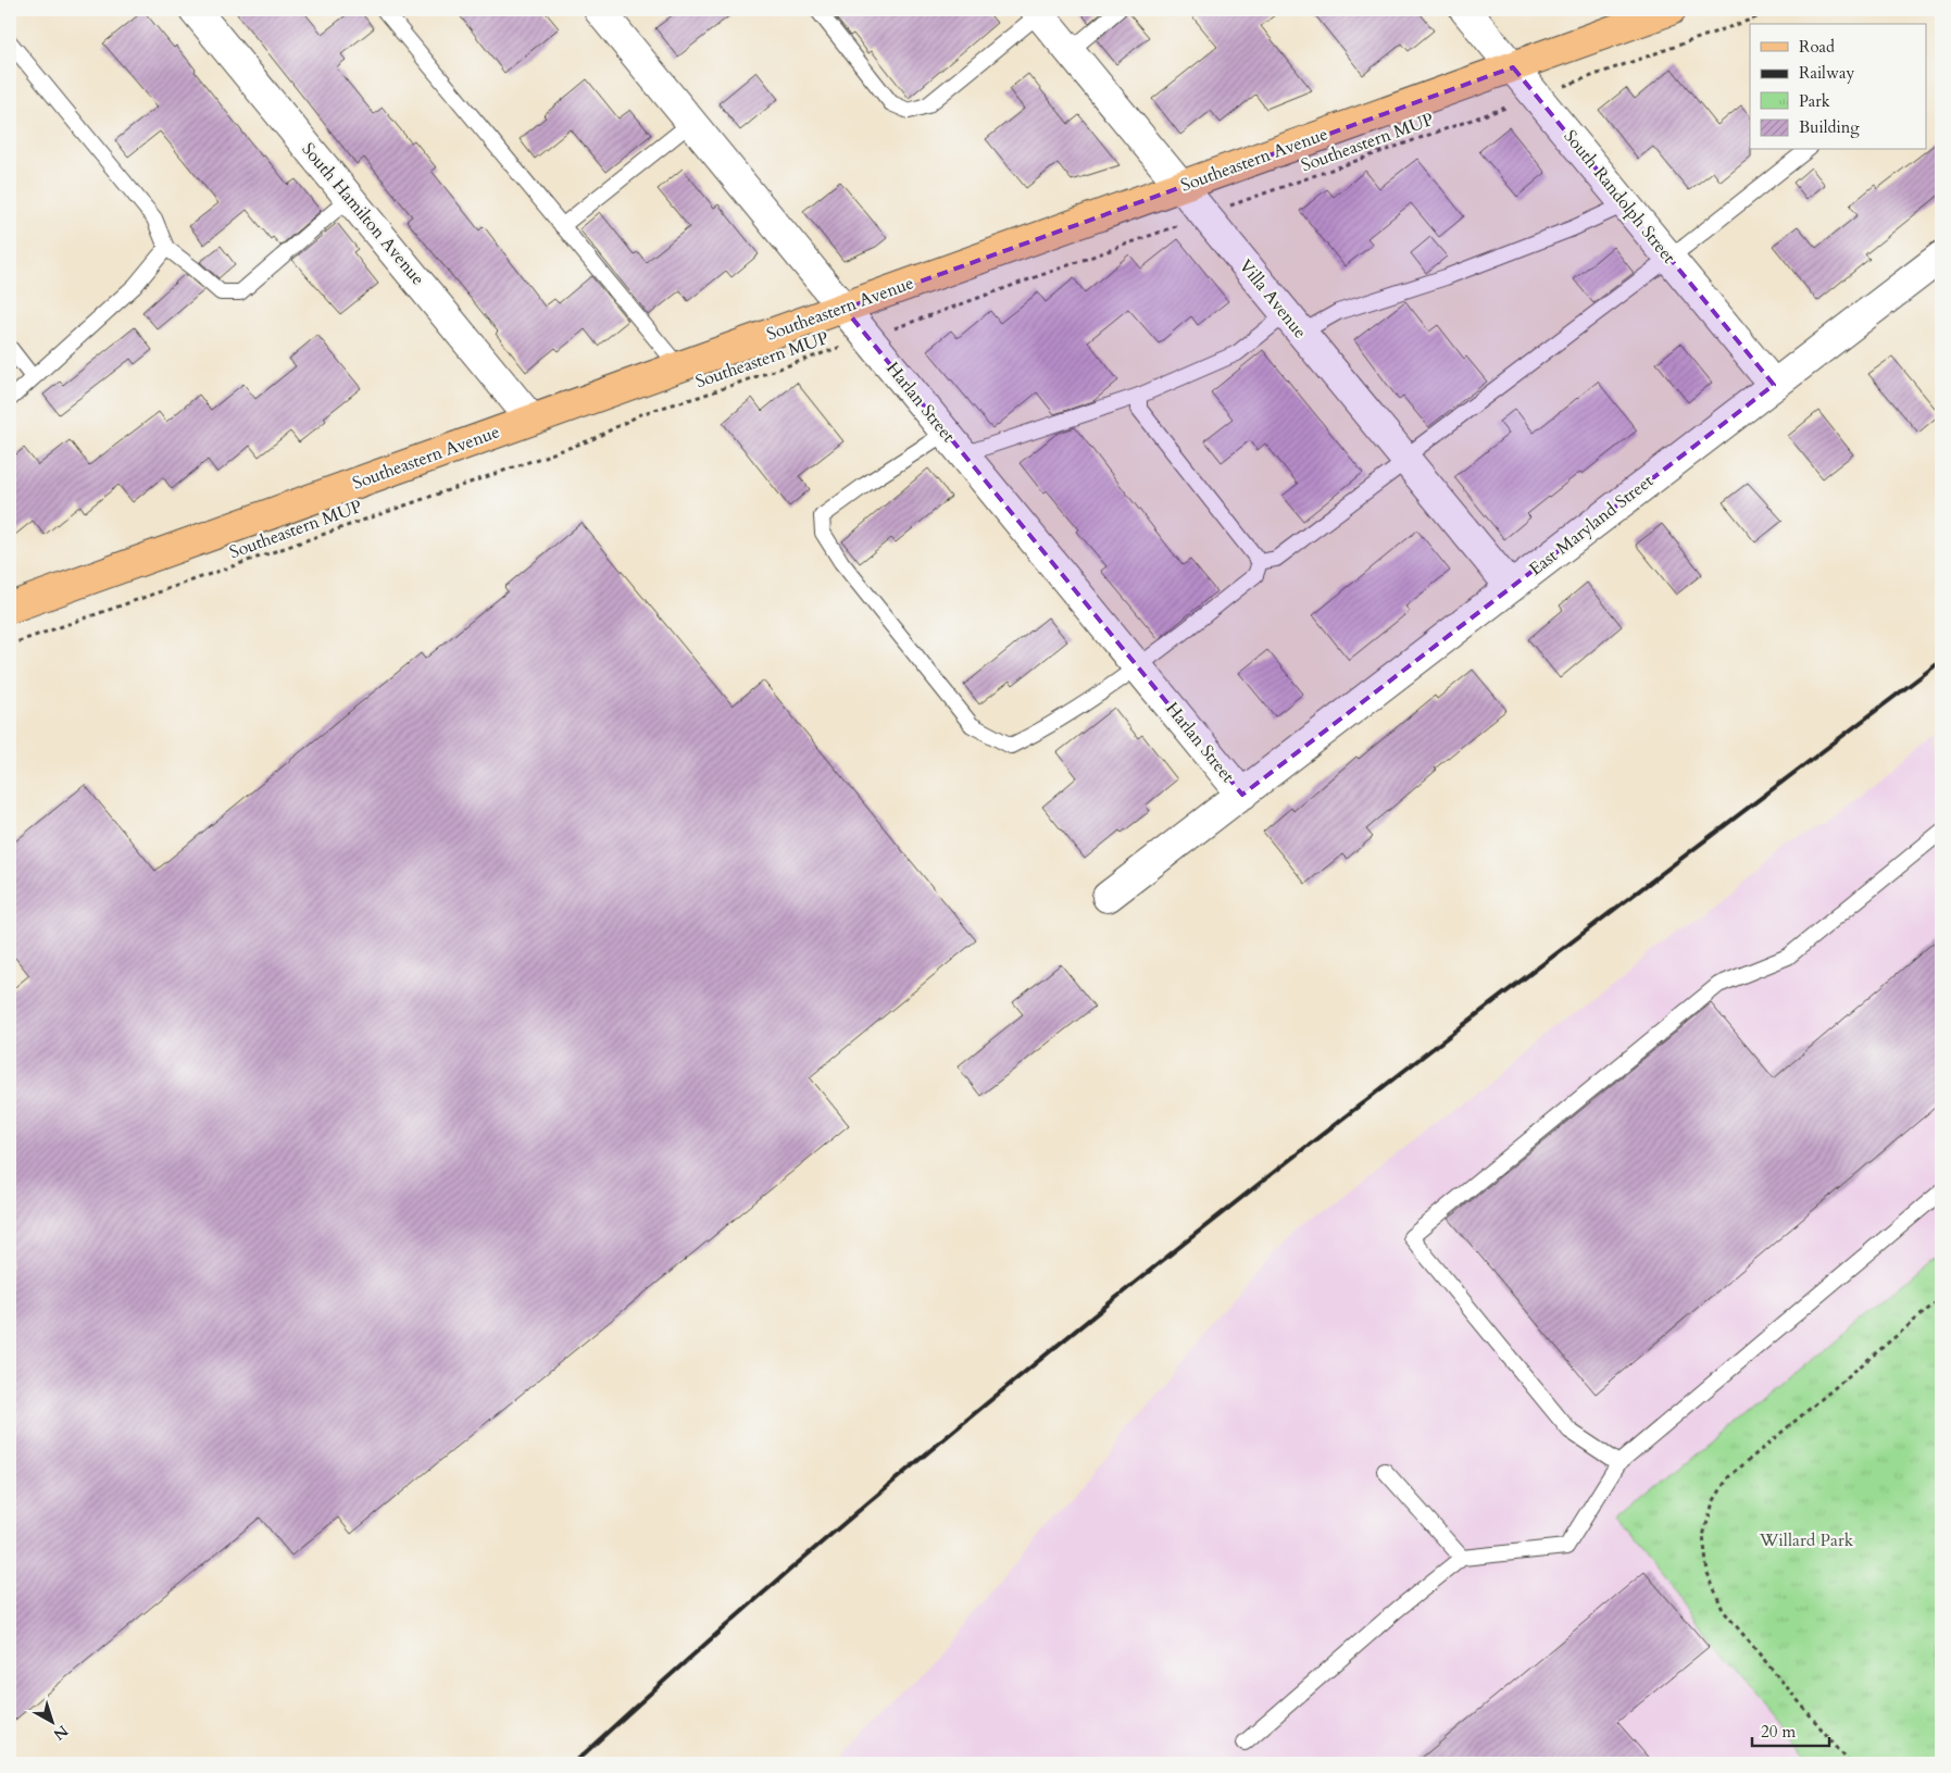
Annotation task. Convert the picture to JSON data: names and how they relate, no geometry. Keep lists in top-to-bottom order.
{
  "streets": {
    "main road": ["Southeastern Avenue"],
    "street": [
      "South Randolph Street",
      "South Hamilton Avenue",
      "Villa Avenue",
      "Harlan Street",
      "East Maryland Street"
    ],
    "path": ["Southeastern MUP"]
  },
  "crossings": [
    ["Southeastern Avenue", "South Randolph Street"],
    ["Southeastern Avenue", "South Hamilton Avenue"],
    ["Southeastern Avenue", "Villa Avenue"],
    ["Southeastern Avenue", "Harlan Street"],
    ["South Randolph Street", "East Maryland Street"],
    ["Villa Avenue", "East Maryland Street"],
    ["Harlan Street", "East Maryland Street"]
  ],
  "parks": ["Willard Park"],
  "legend": [
    "Road",
    "Railway",
    "Park",
    "Building"
  ],
  "scale_bar": "20 m",
  "north": "bottom right"
}
